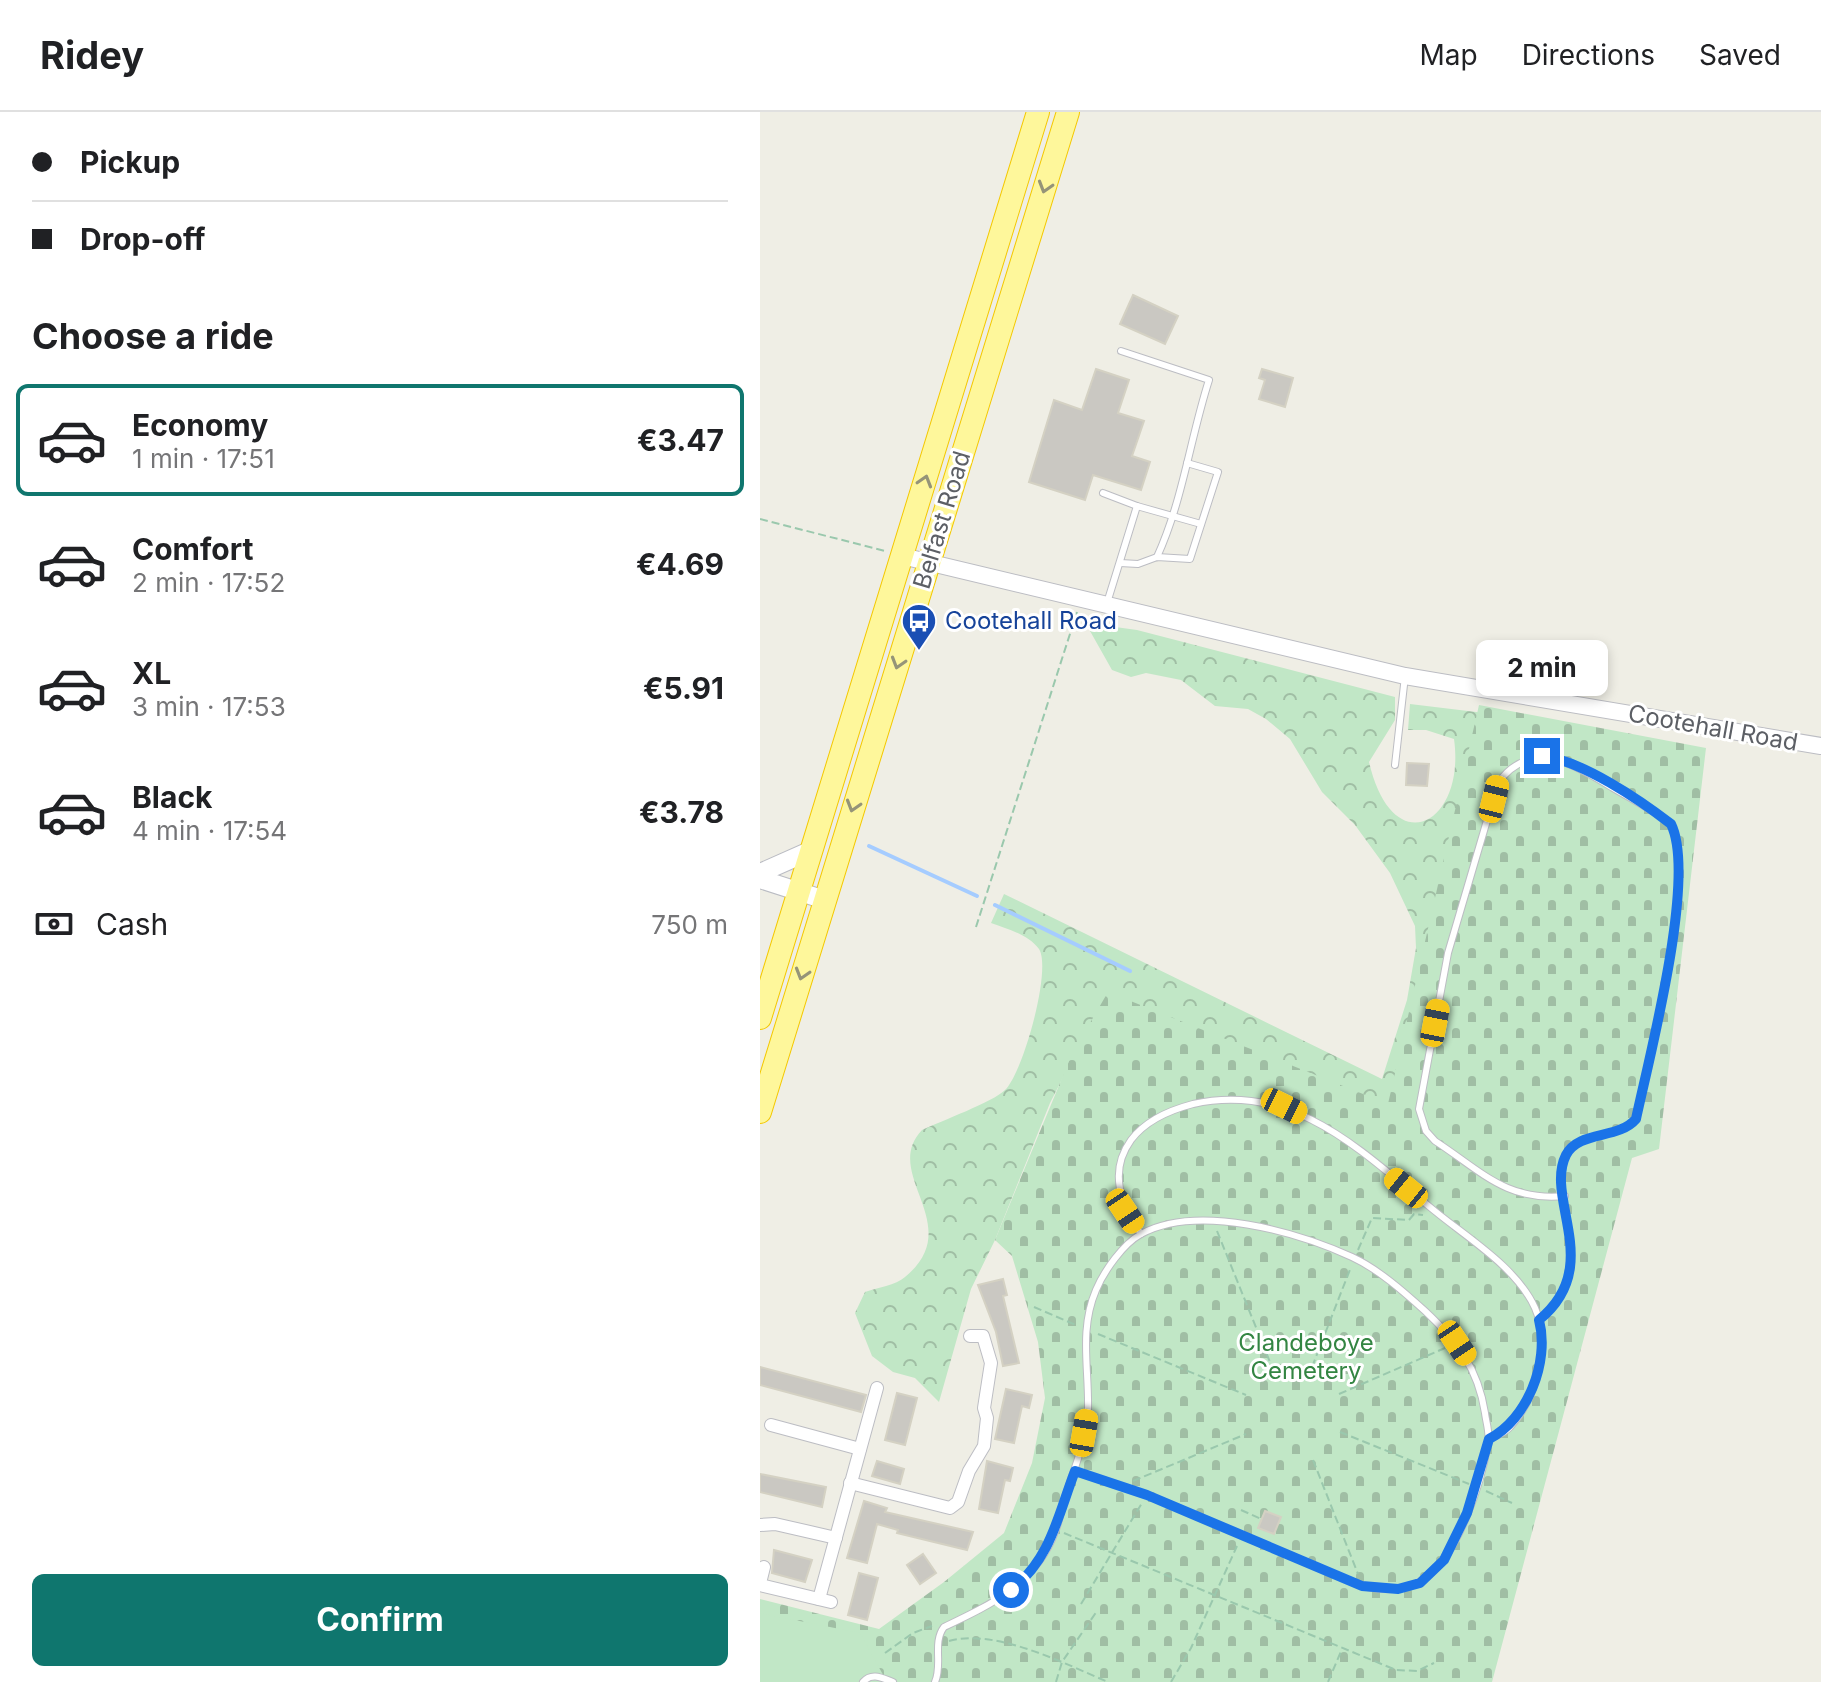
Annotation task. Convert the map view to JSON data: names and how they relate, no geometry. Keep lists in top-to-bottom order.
{
  "streets": {
    "highway": ["Belfast Road"],
    "street": ["Cootehall Road"]
  },
  "crossings": [
    ["Belfast Road", "Cootehall Road"]
  ],
  "parks": ["Clandeboye Cemetery"],
  "places": {
    "bus stop": ["Cootehall Road"]
  },
  "page": {
    "header": "Ridey",
    "nav": ["Map", "Directions", "Saved"],
    "banner": ["Pickup", "Drop-off"],
    "heading": "Choose a ride",
    "list": [
      {
        "name": "Economy",
        "note": "1 min · 17:51",
        "value": "€3.47"
      },
      {
        "name": "Comfort",
        "note": "2 min · 17:52",
        "value": "€4.69"
      },
      {
        "name": "XL",
        "note": "3 min · 17:53",
        "value": "€5.91"
      },
      {
        "name": "Black",
        "note": "4 min · 17:54",
        "value": "€3.78"
      }
    ],
    "bubble": "2 min",
    "pay": ["Cash", "750 m"],
    "buttons": "Confirm"
  }
}
